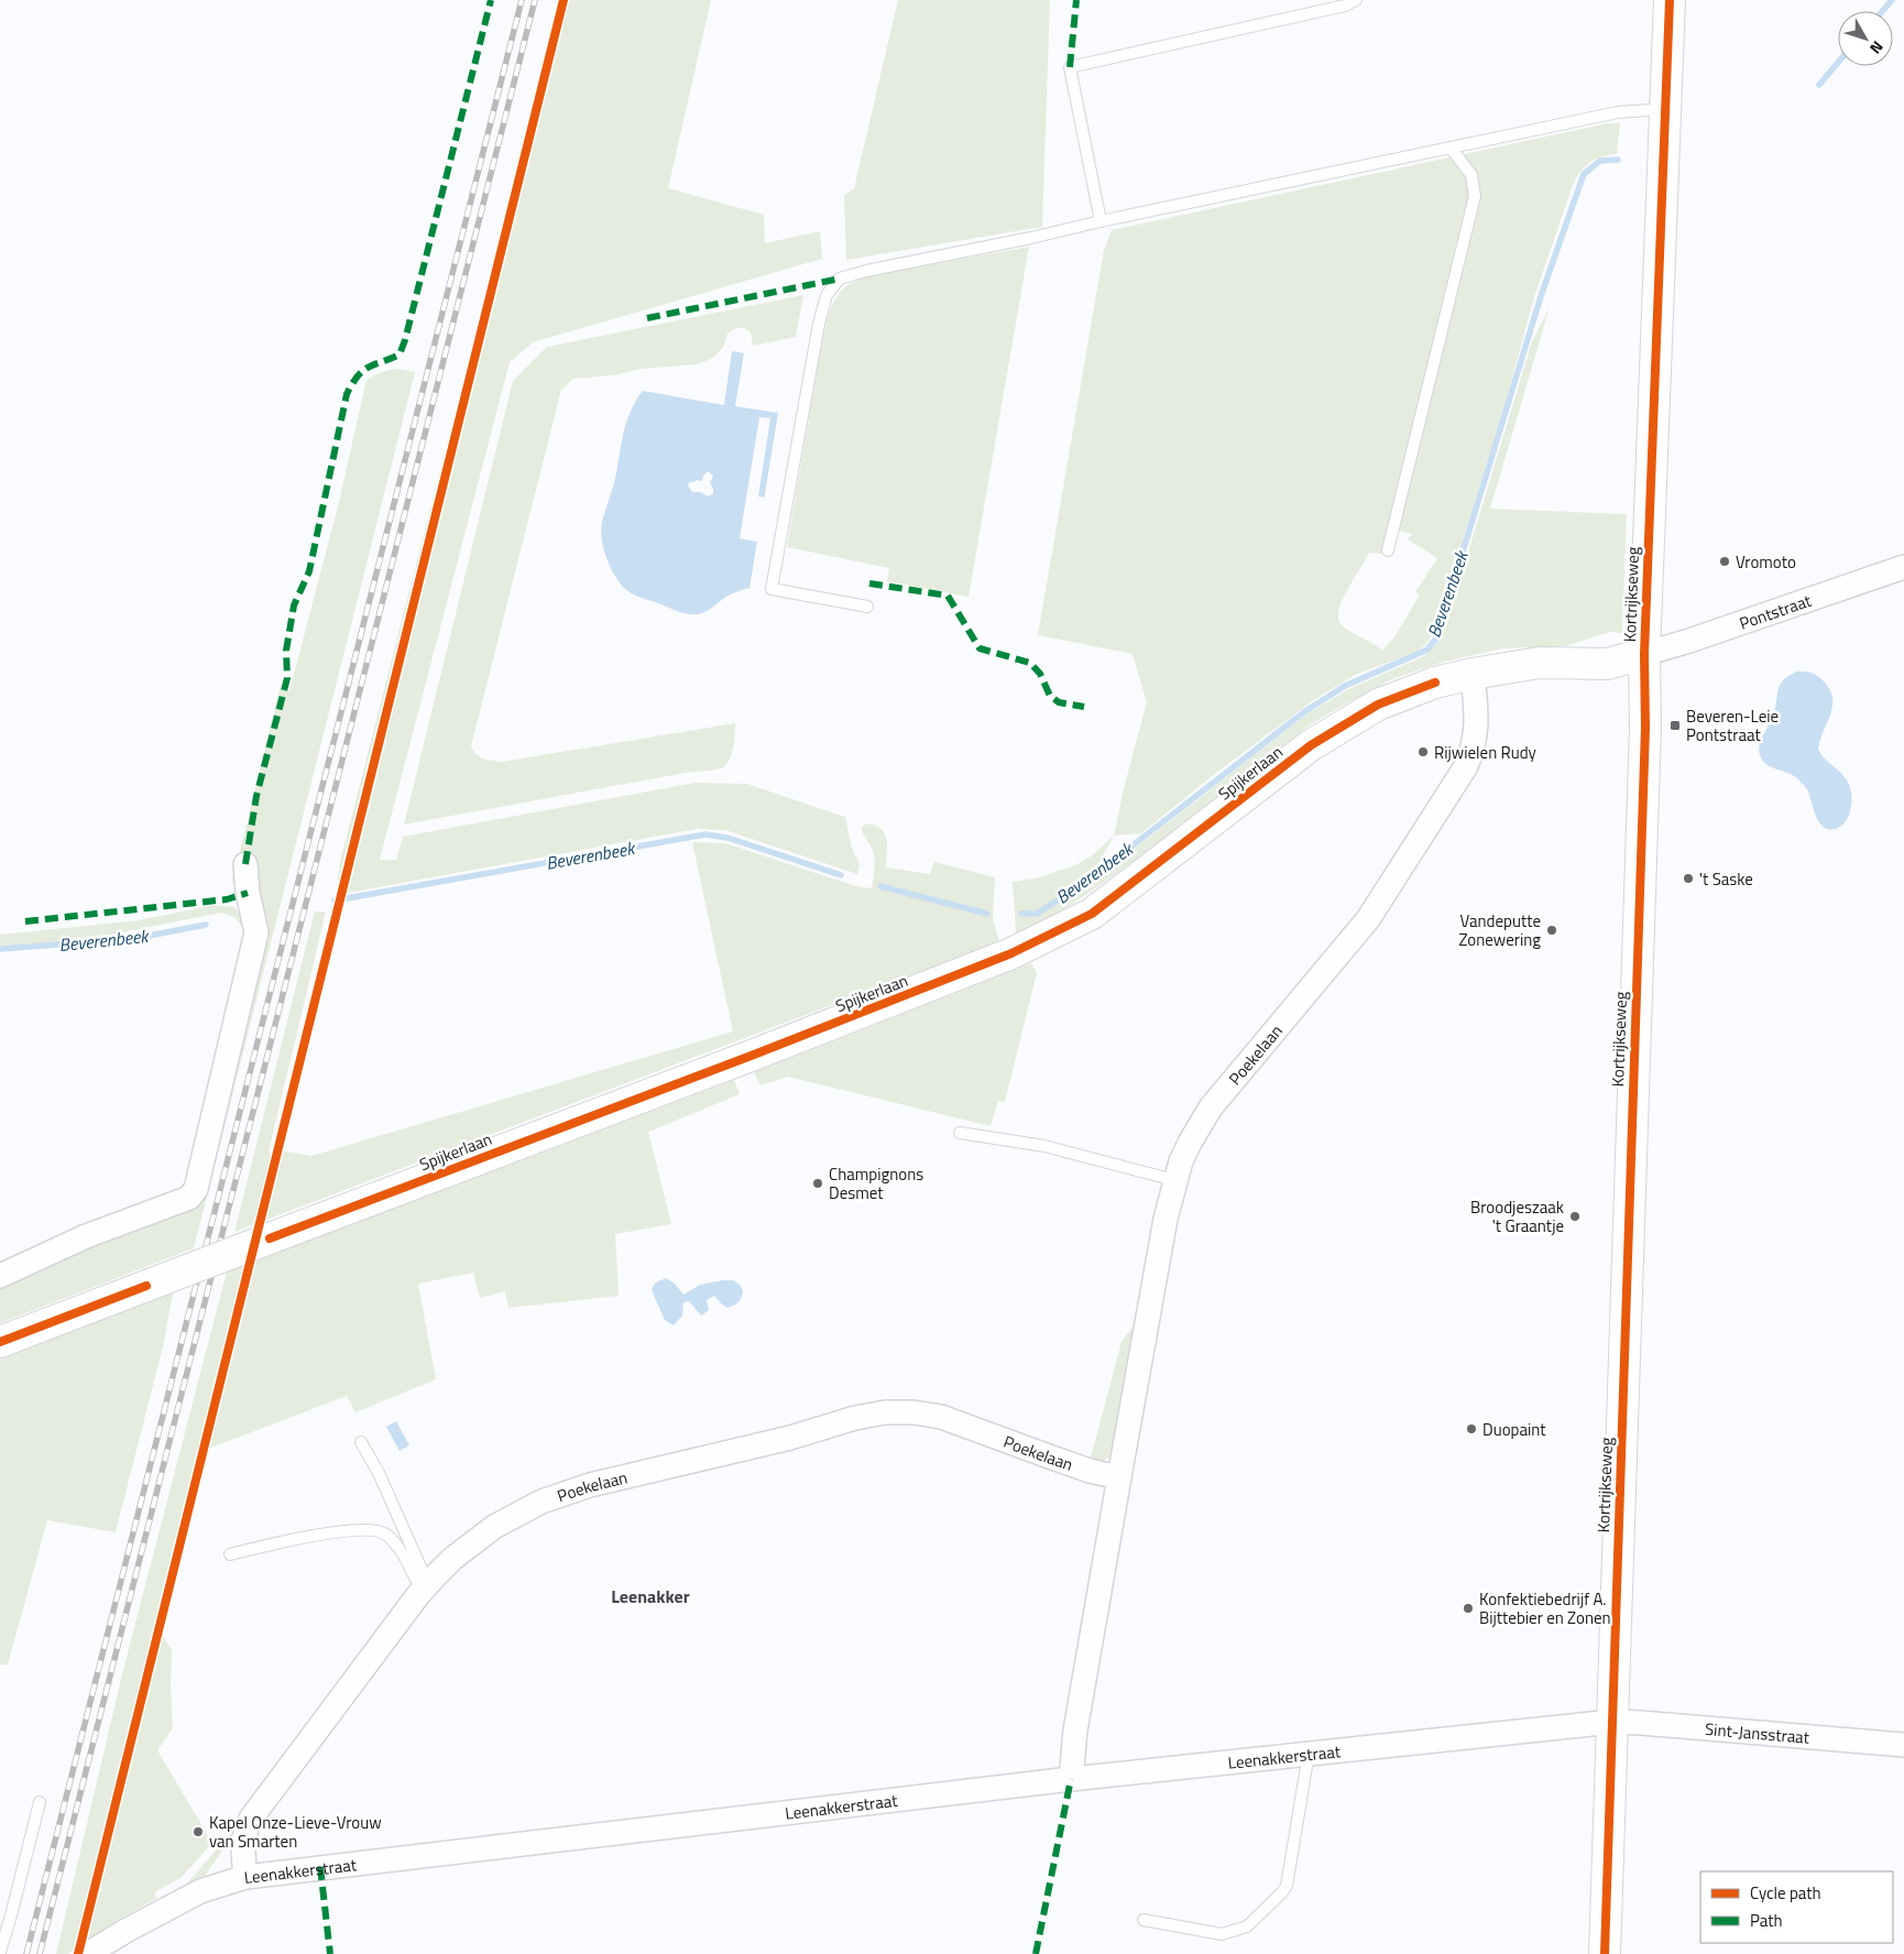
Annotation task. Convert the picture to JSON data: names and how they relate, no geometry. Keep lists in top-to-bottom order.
{
  "streets": {
    "main road": ["Kortrijkseweg", "Spijkerlaan"],
    "street": [
      "Pontstraat",
      "Poekelaan",
      "Sint-Jansstraat",
      "Leenakkerstraat"
    ]
  },
  "crossings": [
    ["Kortrijkseweg", "Pontstraat"],
    ["Kortrijkseweg", "Spijkerlaan"],
    ["Kortrijkseweg", "Sint-Jansstraat"],
    ["Kortrijkseweg", "Leenakkerstraat"],
    ["Pontstraat", "Spijkerlaan"],
    ["Spijkerlaan", "Poekelaan"],
    ["Poekelaan", "Leenakkerstraat"],
    ["Sint-Jansstraat", "Leenakkerstraat"]
  ],
  "districts": ["Leenakker"],
  "water": ["Beverenbeek"],
  "places": {
    "other": [
      "Vromoto",
      "Rijwielen Rudy",
      "'t Saske",
      "Vandeputte Zonewering",
      "Champignons Desmet",
      "Broodjeszaak 't Graantje",
      "Duopaint",
      "Konfektiebedrijf A. Bijttebier en Zonen",
      "Kapel Onze-Lieve-Vrouw van Smarten"
    ],
    "transit": ["Beveren-Leie Pontstraat"]
  },
  "legend": ["Cycle path", "Path"],
  "north": "bottom right"
}
